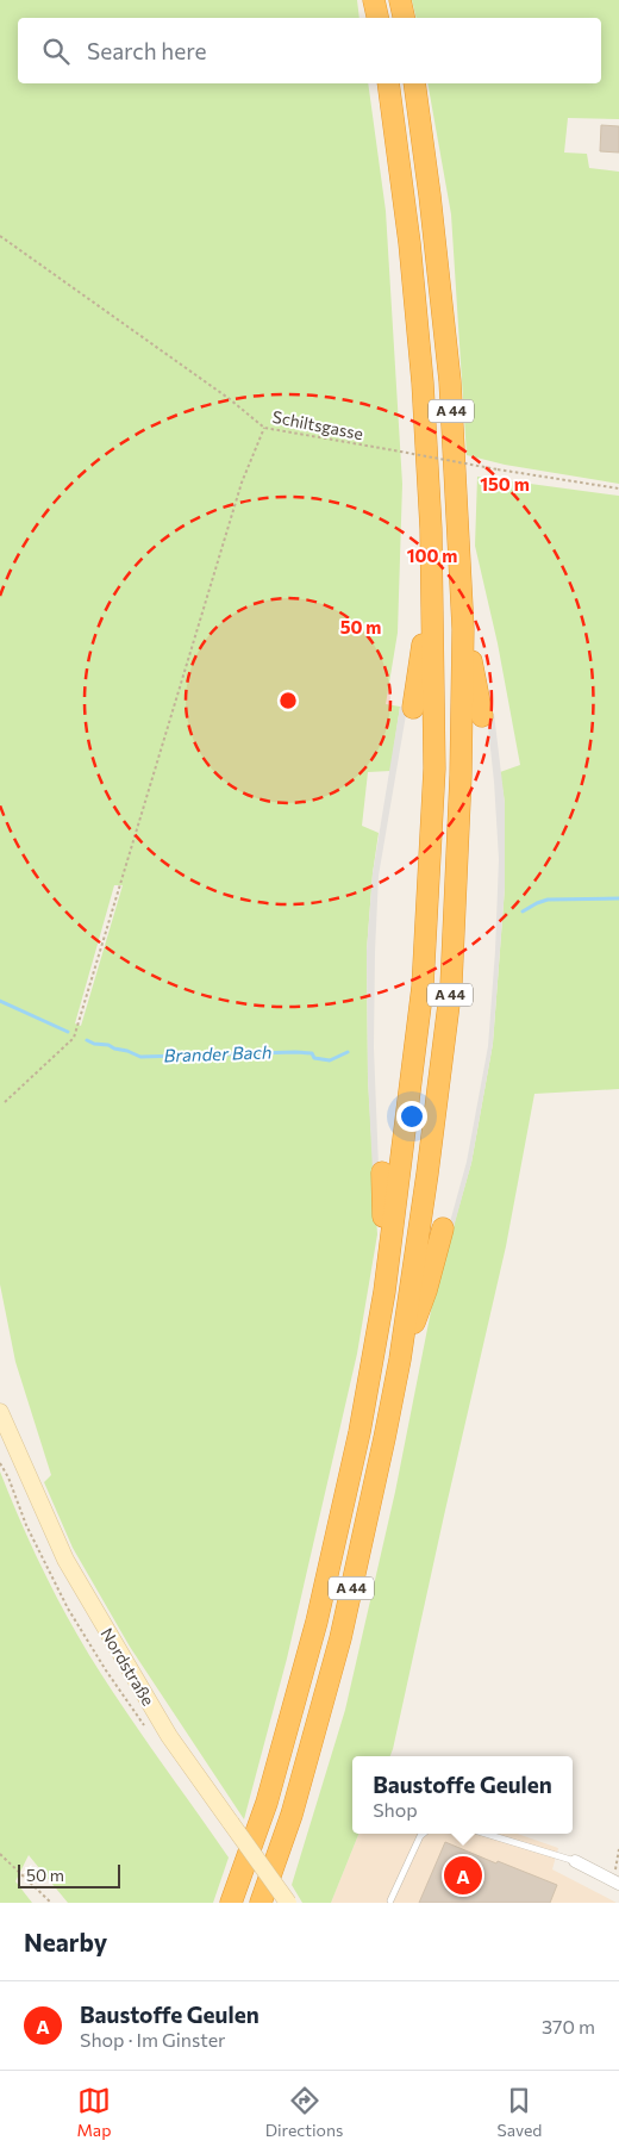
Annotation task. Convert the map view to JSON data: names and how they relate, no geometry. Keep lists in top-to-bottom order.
{
  "streets": {
    "highway": ["A 44"],
    "street": ["Nordstraße"],
    "path": ["Schiltsgasse"]
  },
  "water": ["Brander Bach"],
  "scale_bar": "50 m",
  "page": {
    "search": "Search here",
    "popup": ["Baustoffe Geulen", "Shop"],
    "pins": "A",
    "scale": "50 m",
    "heading": "Nearby",
    "list": [
      {
        "mark": "A",
        "name": "Baustoffe Geulen",
        "note": "Shop · Im Ginster",
        "value": "370 m"
      }
    ],
    "nav": ["Map", "Directions", "Saved"]
  },
  "rings": ["150 m", "100 m", "50 m"]
}
